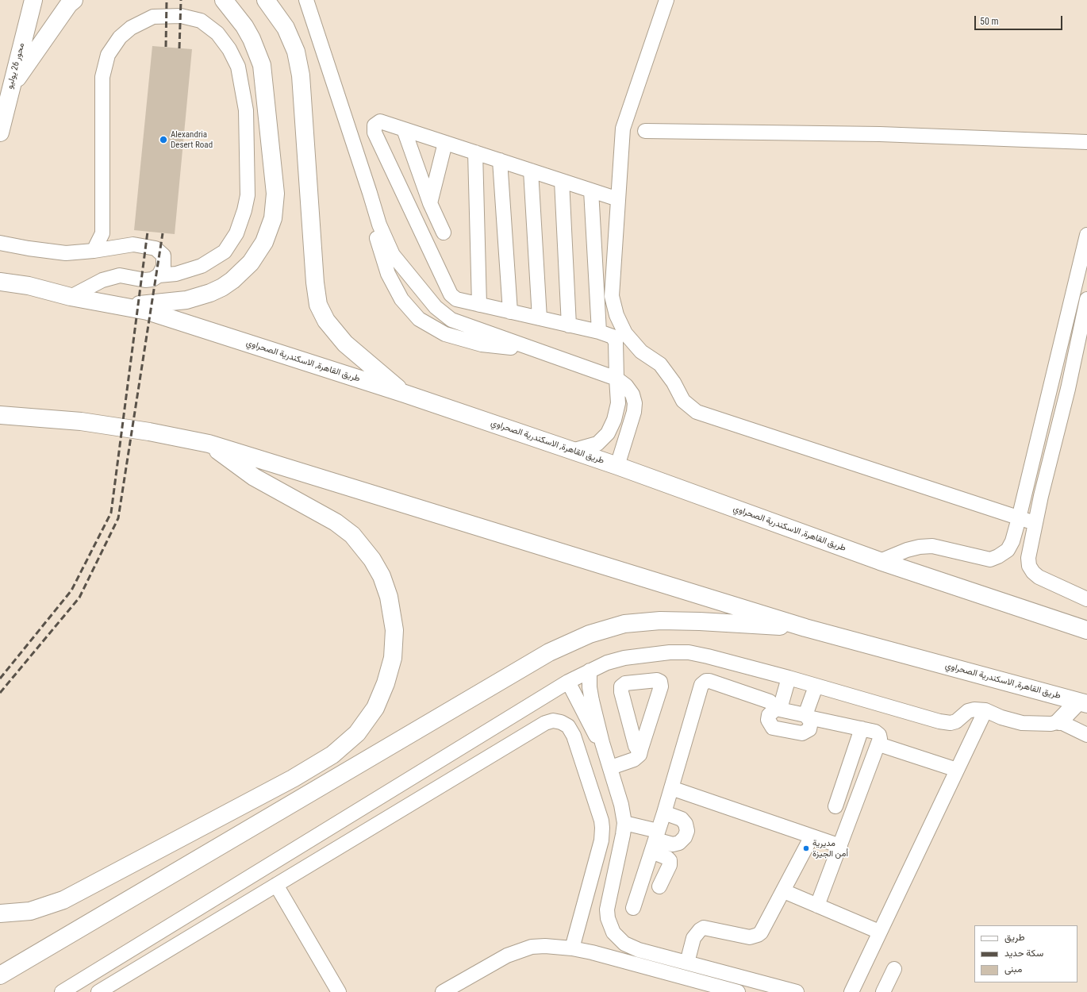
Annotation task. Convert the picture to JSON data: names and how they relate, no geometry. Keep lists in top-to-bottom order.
{
  "streets": {
    "highway": ["محور 26 يوليو", "طريق القاهرة, الاسكندرية الصحراوي"]
  },
  "places": ["Alexandria Desert Road", "مديرية أمن الجيزة"],
  "legend": ["طريق", "سكة حديد", "مبنى"],
  "scale_bar": "50 m"
}
